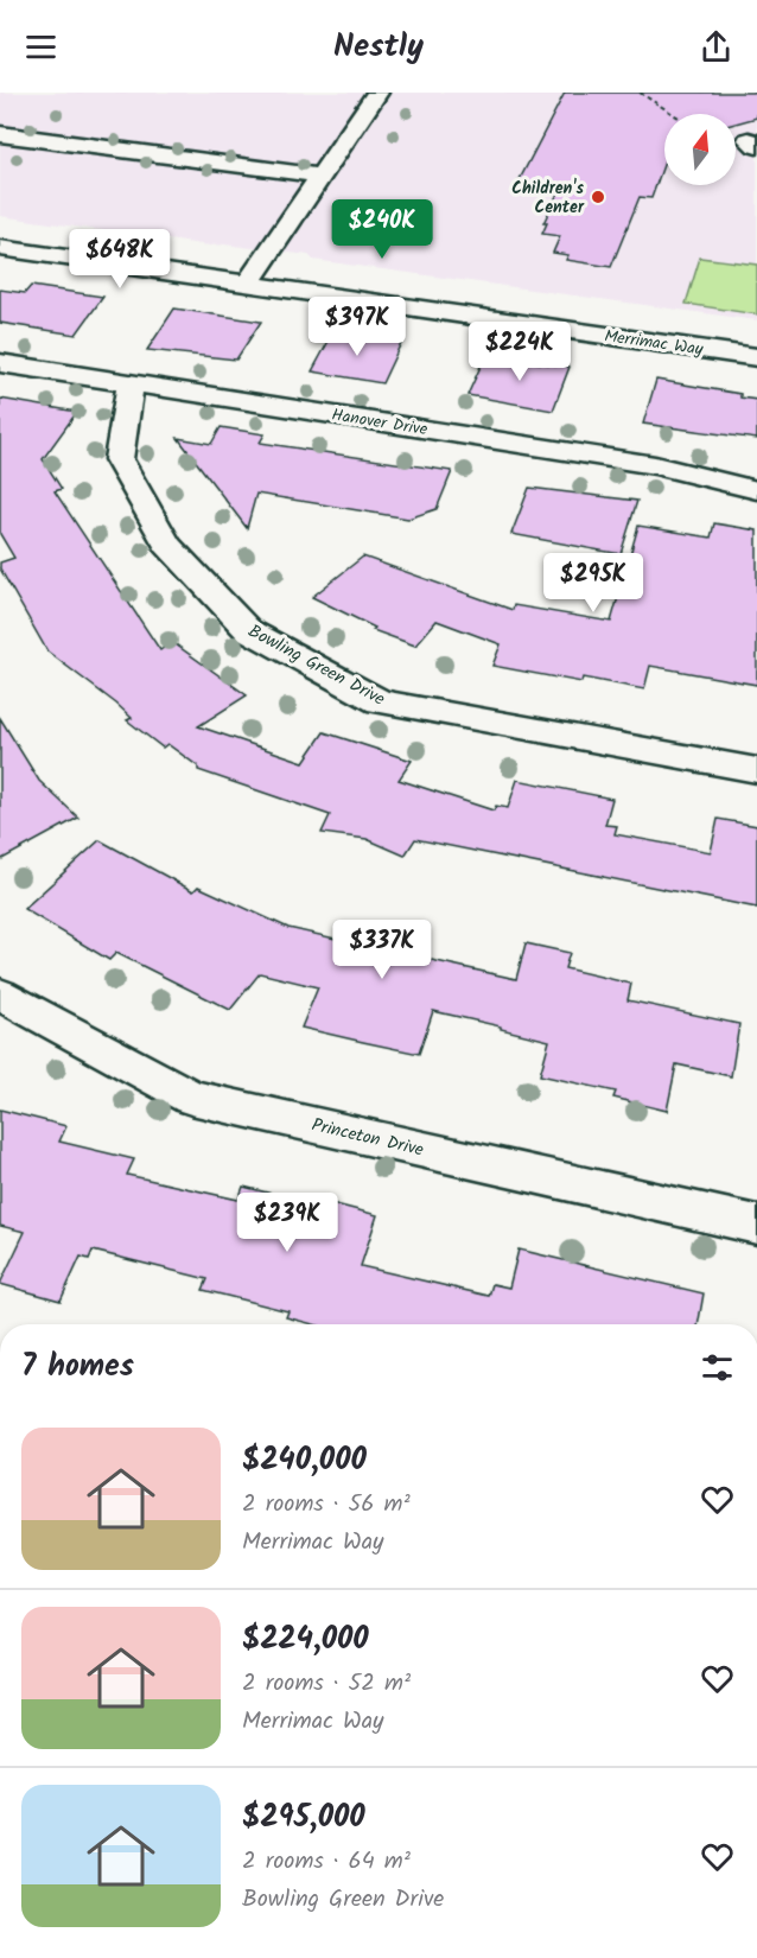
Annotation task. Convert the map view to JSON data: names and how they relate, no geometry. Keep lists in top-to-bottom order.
{
  "streets": {
    "street": [
      "Merrimac Way",
      "Hanover Drive",
      "Bowling Green Drive",
      "Princeton Drive"
    ]
  },
  "crossings": [
    ["Hanover Drive", "Bowling Green Drive"]
  ],
  "places": ["Children's Center"],
  "north": "top",
  "page": {
    "header": "Nestly",
    "price": [
      "$240K",
      "$648K",
      "$397K",
      "$224K",
      "$295K",
      "$337K",
      "$239K"
    ],
    "heading": "7 homes",
    "list": [
      {
        "name": "$240,000",
        "note": "2 rooms · 56 m² · Merrimac Way"
      },
      {
        "name": "$224,000",
        "note": "2 rooms · 52 m² · Merrimac Way"
      },
      {
        "name": "$295,000",
        "note": "2 rooms · 64 m² · Bowling Green Drive"
      }
    ]
  }
}
